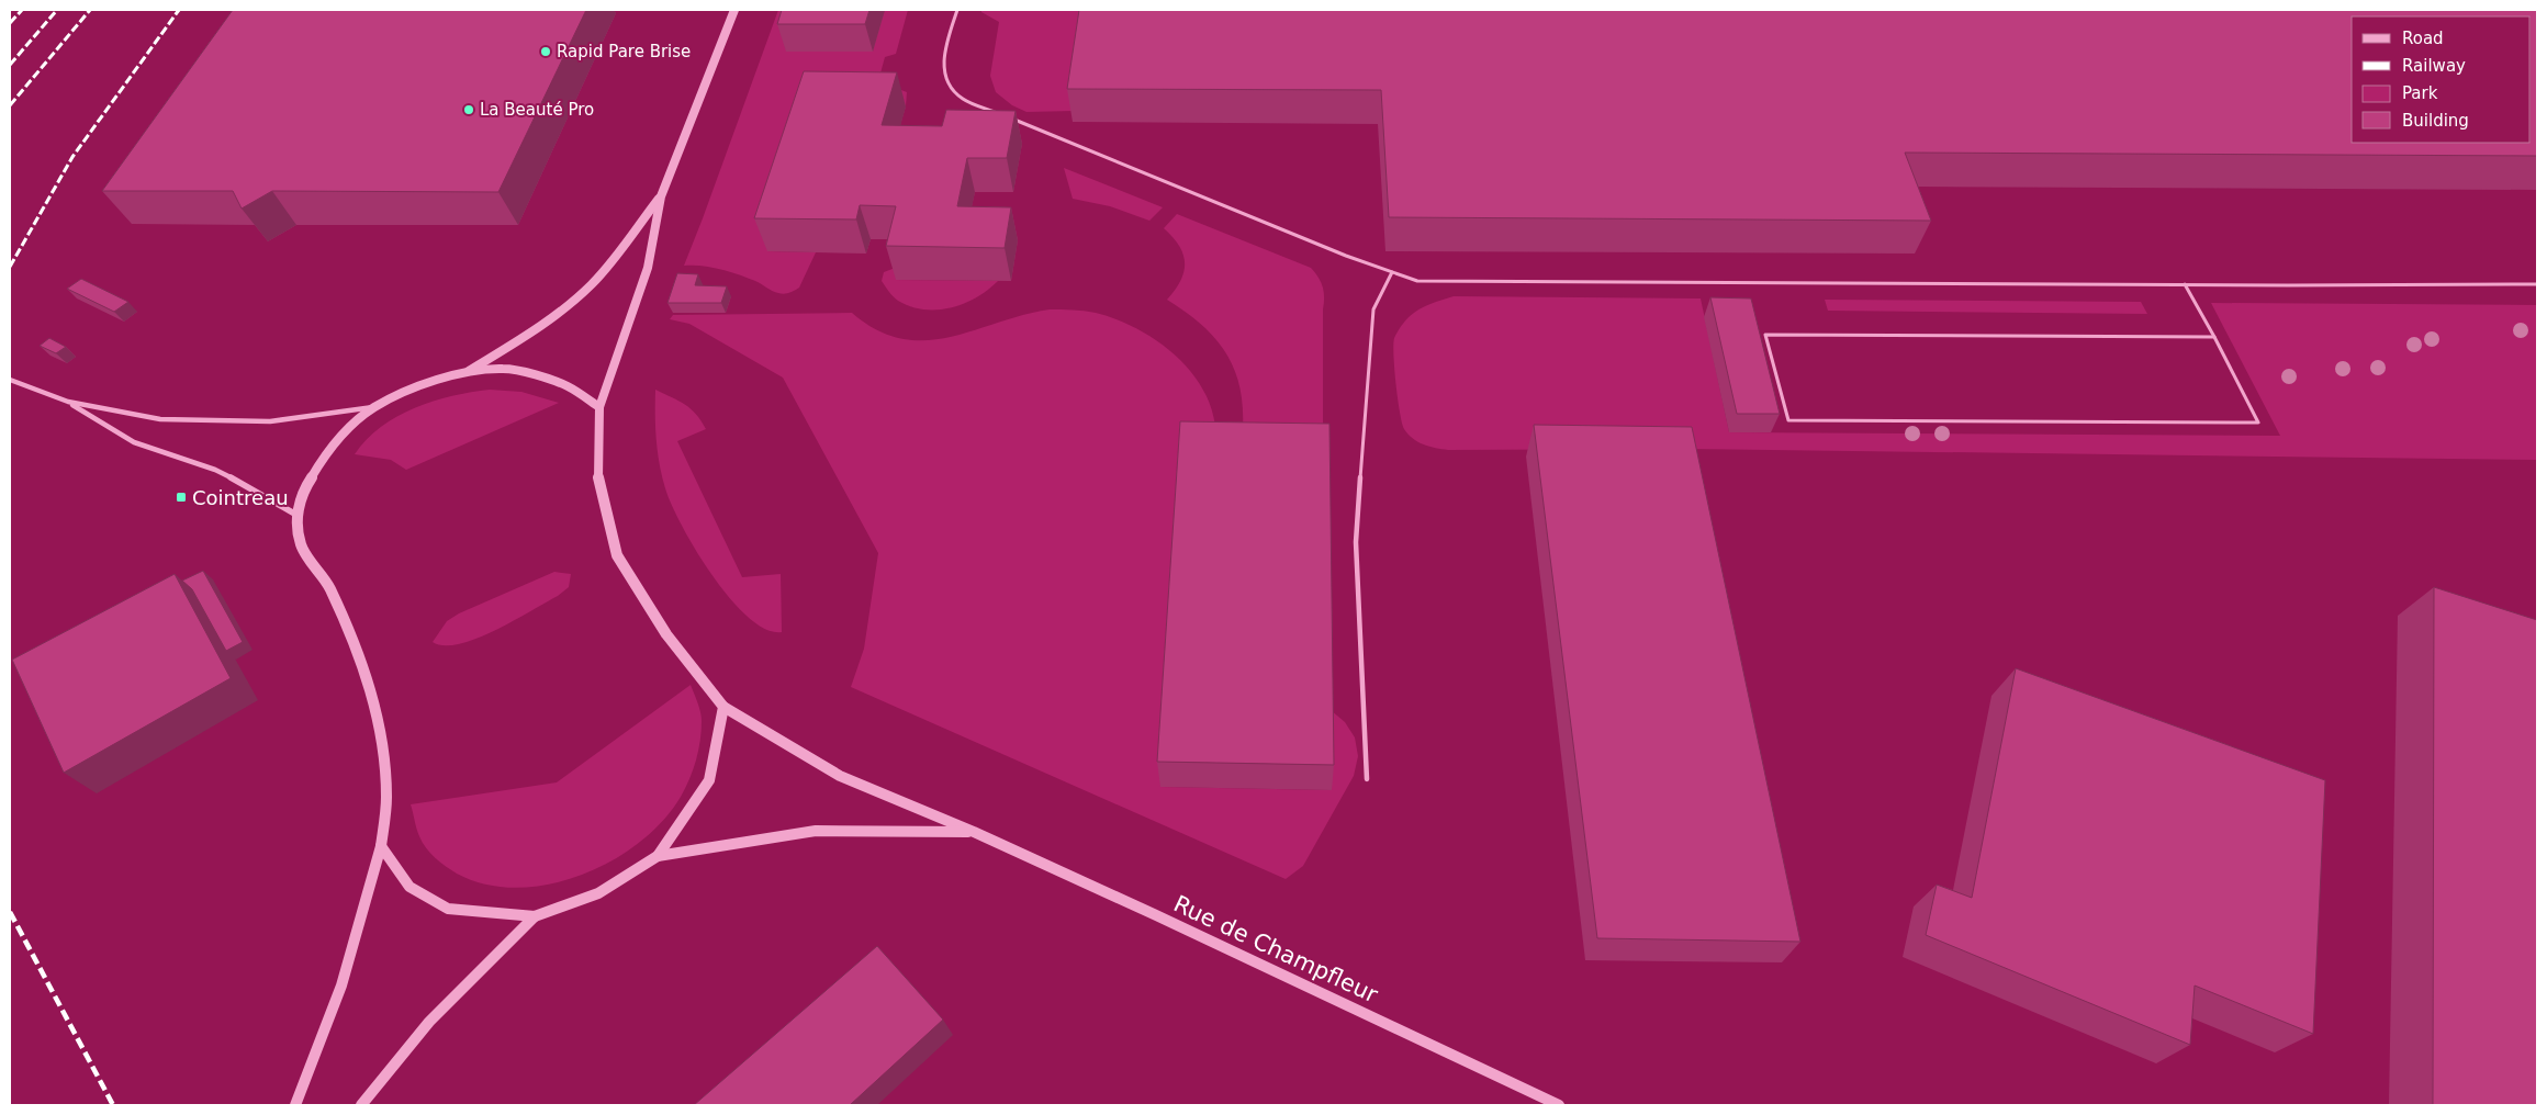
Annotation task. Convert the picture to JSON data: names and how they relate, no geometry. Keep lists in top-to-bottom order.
{
  "streets": {
    "street": ["Rue de Champfleur"]
  },
  "places": {
    "other": ["Rapid Pare Brise", "La Beauté Pro"],
    "transit": ["Cointreau"]
  },
  "legend": [
    "Road",
    "Railway",
    "Park",
    "Building"
  ]
}
